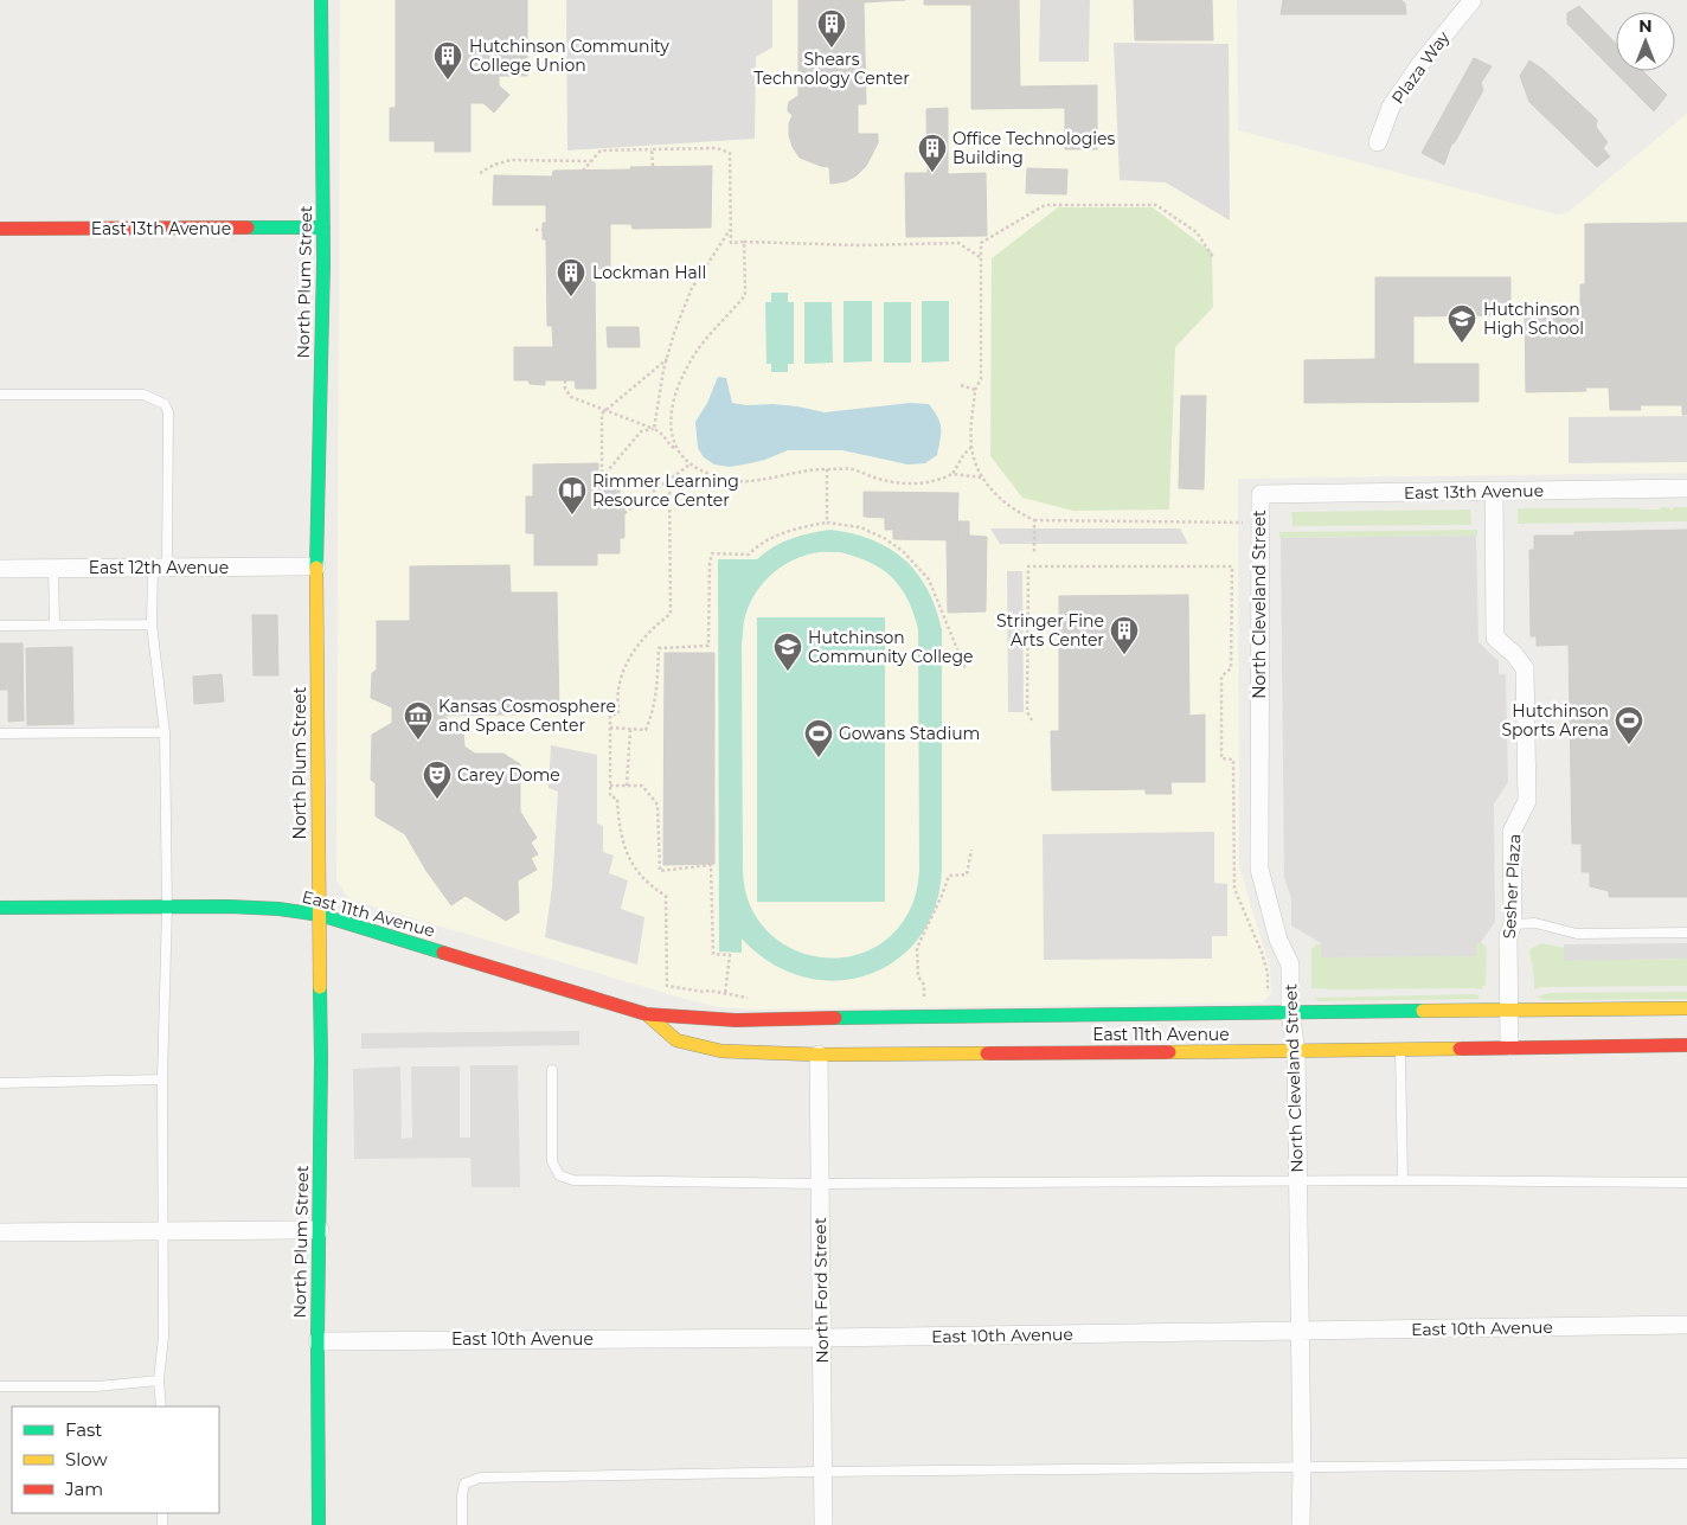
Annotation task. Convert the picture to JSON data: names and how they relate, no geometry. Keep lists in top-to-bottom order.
{
  "streets": {
    "street": [
      "Plaza Way",
      "East 13th Avenue",
      "North Plum Street",
      "East 12th Avenue",
      "North Cleveland Street",
      "Sesher Plaza",
      "East 11th Avenue",
      "North Ford Street",
      "East 10th Avenue"
    ]
  },
  "crossings": [
    ["East 13th Avenue", "North Plum Street"],
    ["East 13th Avenue", "North Cleveland Street"],
    ["East 13th Avenue", "Sesher Plaza"],
    ["North Plum Street", "East 12th Avenue"],
    ["North Plum Street", "East 11th Avenue"],
    ["North Plum Street", "East 10th Avenue"],
    ["North Cleveland Street", "East 11th Avenue"],
    ["North Cleveland Street", "East 10th Avenue"],
    ["Sesher Plaza", "East 11th Avenue"],
    ["East 11th Avenue", "North Ford Street"],
    ["North Ford Street", "East 10th Avenue"]
  ],
  "places": {
    "building": [
      "Shears Technology Center",
      "Hutchinson Community College Union",
      "Office Technologies Building",
      "Lockman Hall",
      "Stringer Fine Arts Center"
    ],
    "school or university": ["Hutchinson High School", "Hutchinson Community College"],
    "library": ["Rimmer Learning Resource Center"],
    "museum": ["Kansas Cosmosphere and Space Center"],
    "sports": ["Hutchinson Sports Arena", "Gowans Stadium"],
    "theatre": ["Carey Dome"]
  },
  "legend": ["Fast", "Slow", "Jam"],
  "north": "top"
}
